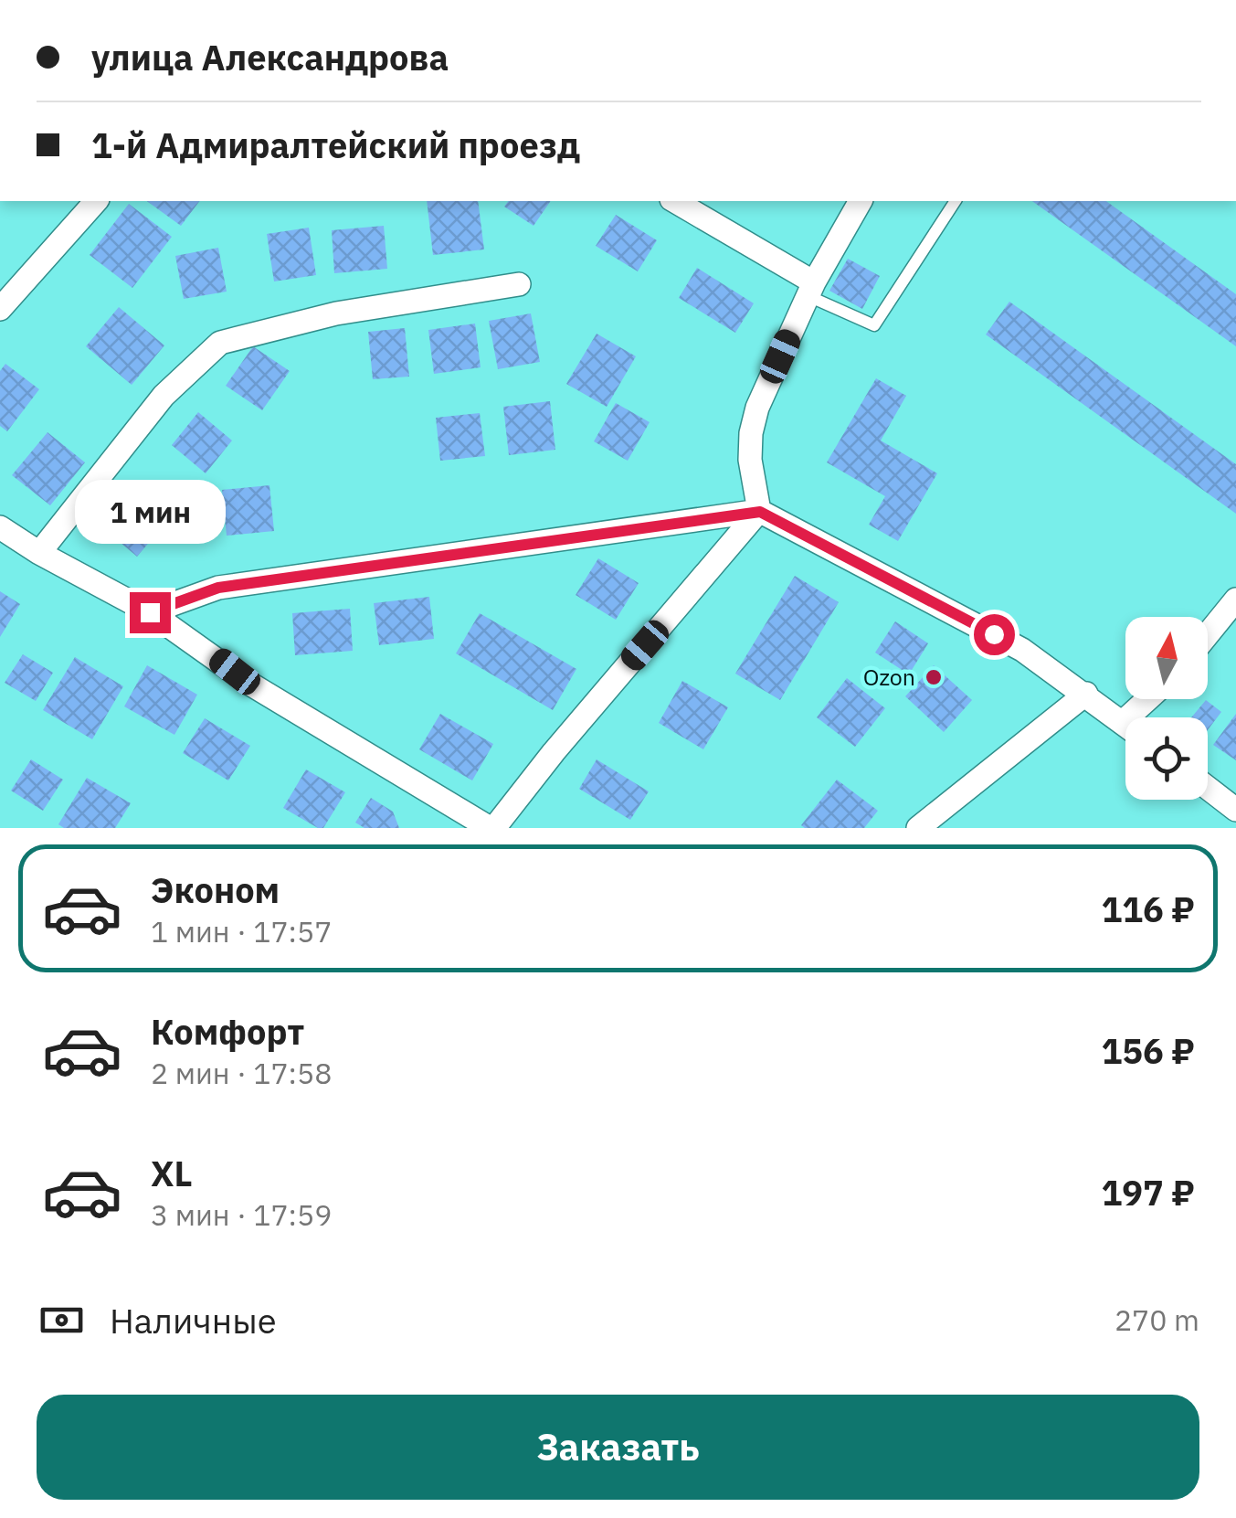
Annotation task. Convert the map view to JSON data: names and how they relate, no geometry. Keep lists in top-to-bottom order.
{
  "places": ["Ozon"],
  "north": "top",
  "page": {
    "banner": ["улица Александрова", "1-й Адмиралтейский проезд"],
    "bubble": "1 мин",
    "list": [
      {
        "name": "Эконом",
        "note": "1 мин · 17:57",
        "value": "116 ₽"
      },
      {
        "name": "Комфорт",
        "note": "2 мин · 17:58",
        "value": "156 ₽"
      },
      {
        "name": "XL",
        "note": "3 мин · 17:59",
        "value": "197 ₽"
      }
    ],
    "pay": ["Наличные", "270 m"],
    "buttons": "Заказать"
  }
}
